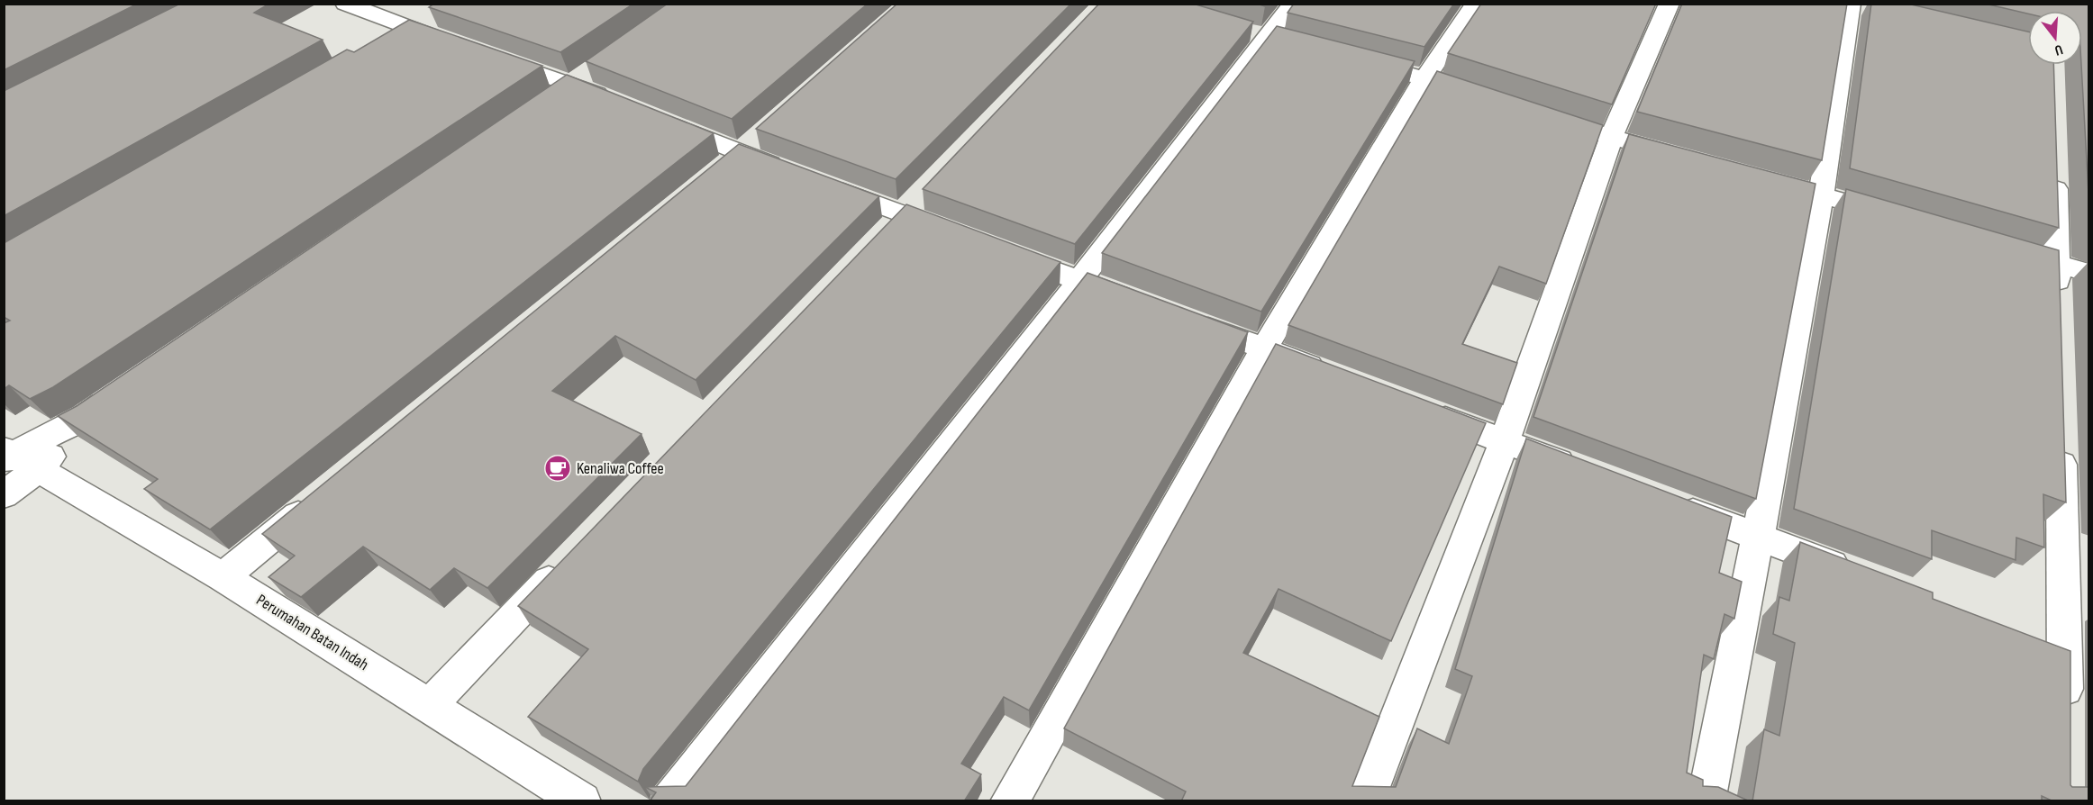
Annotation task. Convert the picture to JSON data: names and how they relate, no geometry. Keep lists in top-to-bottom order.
{
  "streets": {
    "street": ["Perumahan Batan Indah"]
  },
  "places": {
    "cafe": ["Kenaliwa Coffee"]
  },
  "north": "bottom"
}
